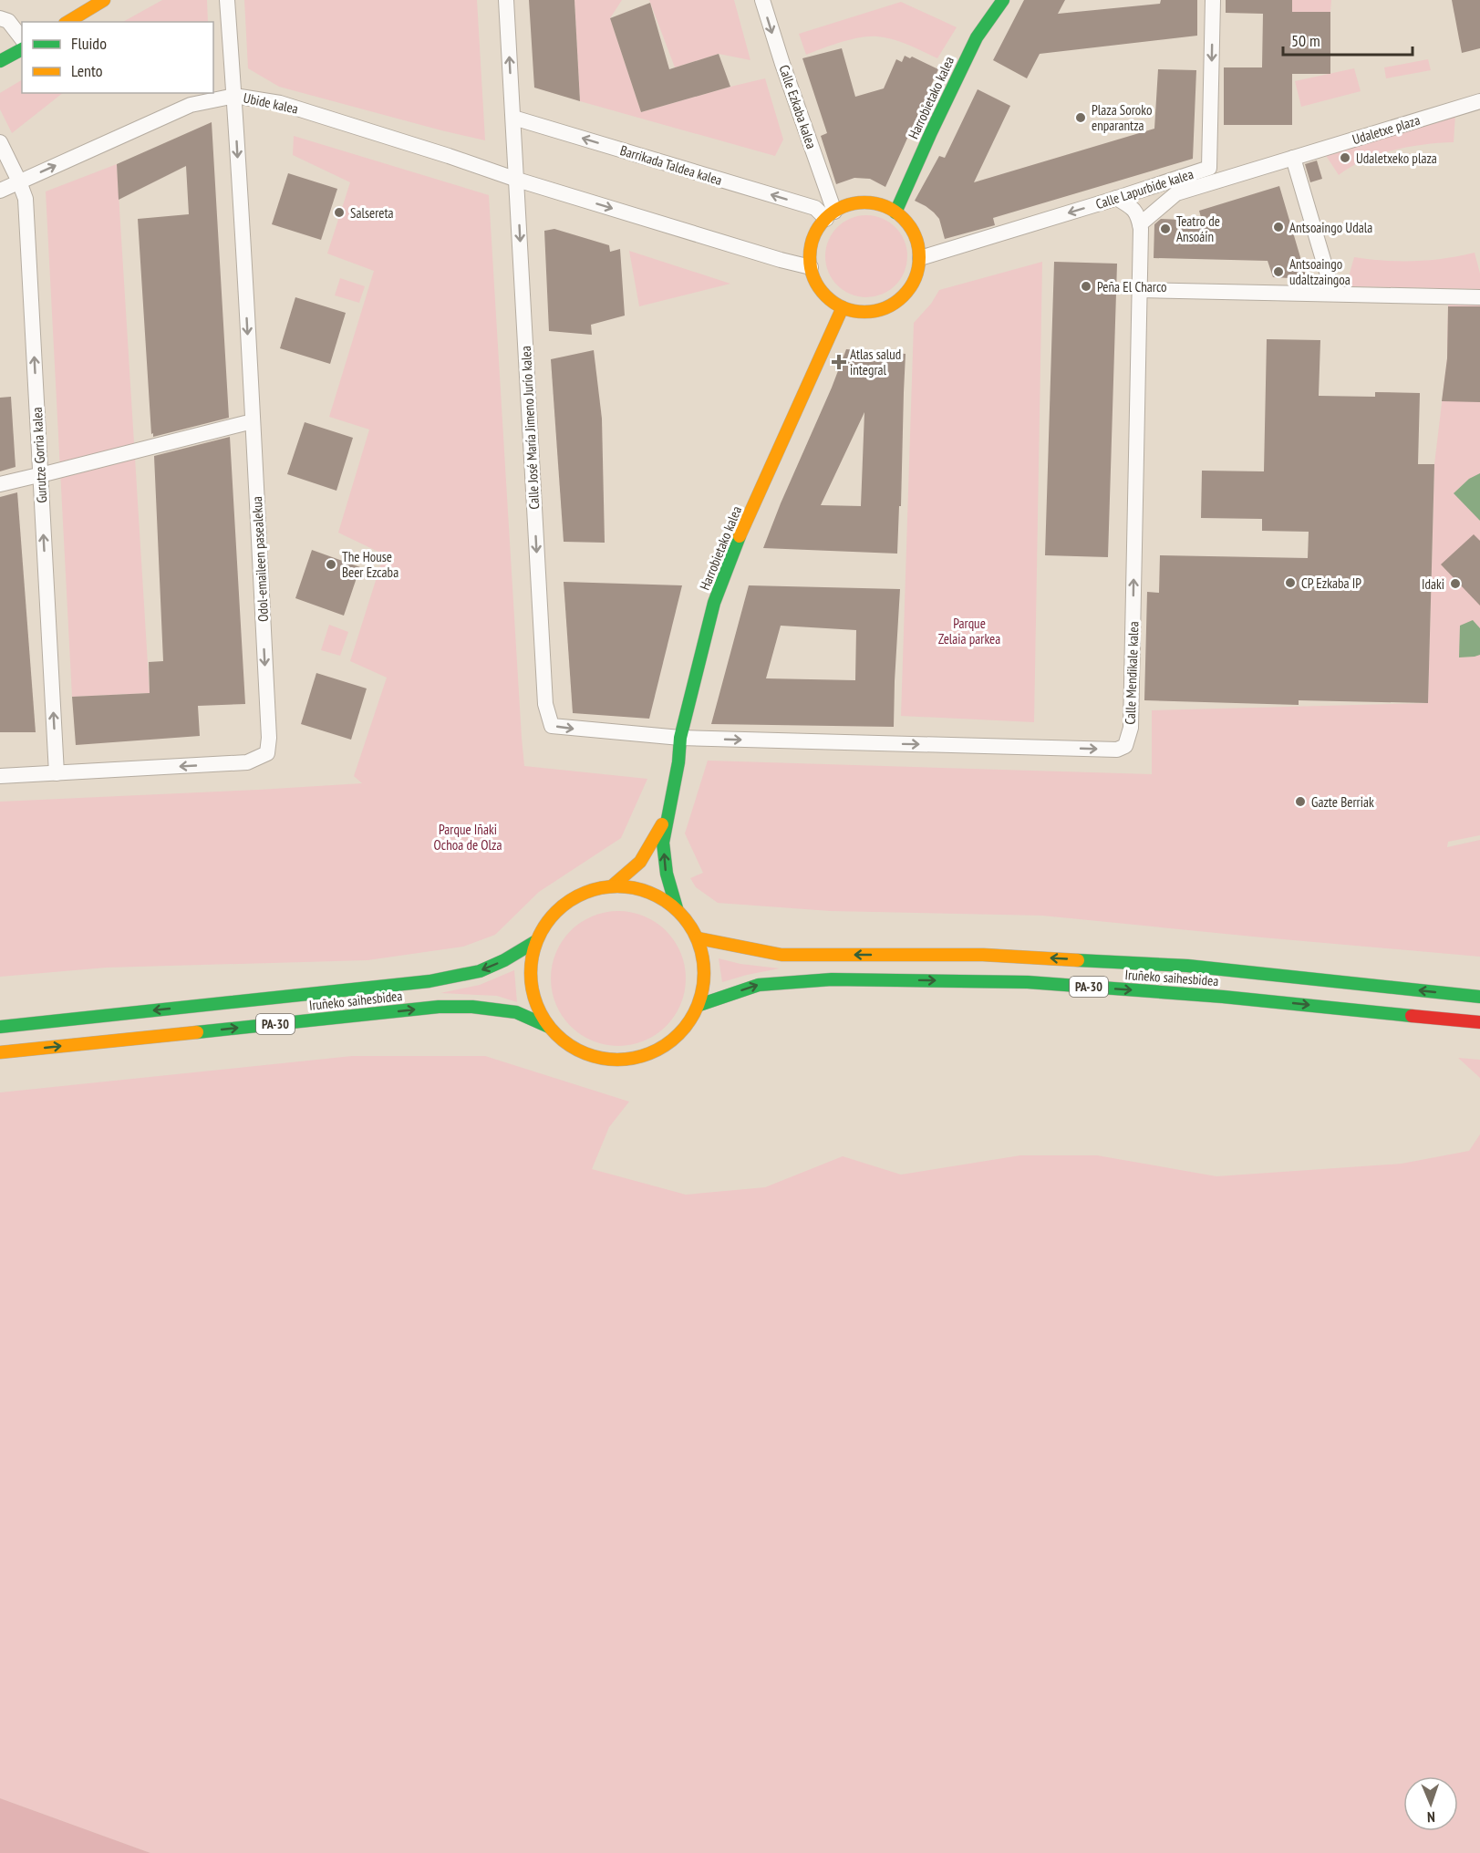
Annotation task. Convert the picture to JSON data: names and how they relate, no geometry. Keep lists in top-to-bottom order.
{
  "streets": {
    "main road": ["Harrobietako kalea", "Iruñeko saihesbidea", "PA-30"],
    "street": [
      "Ubide kalea",
      "Calle Ezkaba kalea",
      "Udaletxe plaza",
      "Barrikada Taldea kalea",
      "Calle Lapurbide kalea",
      "Calle José María Jimeno Jurío kalea",
      "Gurutze Gorria kalea",
      "Odol-emaileen pasealekua",
      "Calle Mendikale kalea"
    ]
  },
  "crossings": [
    ["Harrobietako kalea", "Calle Ezkaba kalea"],
    ["Harrobietako kalea", "Barrikada Taldea kalea"],
    ["Harrobietako kalea", "Calle Lapurbide kalea"],
    ["Harrobietako kalea", "Calle José María Jimeno Jurío kalea"],
    ["Harrobietako kalea", "Calle Mendikale kalea"],
    ["Harrobietako kalea", "Iruñeko saihesbidea"],
    ["Harrobietako kalea", "PA-30"],
    ["Ubide kalea", "Calle José María Jimeno Jurío kalea"],
    ["Ubide kalea", "Gurutze Gorria kalea"],
    ["Ubide kalea", "Odol-emaileen pasealekua"],
    ["Calle Ezkaba kalea", "Barrikada Taldea kalea"],
    ["Calle Ezkaba kalea", "Calle Lapurbide kalea"],
    ["Udaletxe plaza", "Calle Mendikale kalea"],
    ["Barrikada Taldea kalea", "Calle Lapurbide kalea"],
    ["Barrikada Taldea kalea", "Calle José María Jimeno Jurío kalea"],
    ["Calle José María Jimeno Jurío kalea", "Calle Mendikale kalea"],
    ["Gurutze Gorria kalea", "Odol-emaileen pasealekua"],
    ["Iruñeko saihesbidea", "PA-30"]
  ],
  "one_way": [
    "Ubide kalea",
    "Calle Ezkaba kalea",
    "Calle Lapurbide kalea",
    "Gurutze Gorria kalea",
    "Odol-emaileen pasealekua"
  ],
  "parks": ["Parque Zelaia parkea", "Parque Iñaki Ochoa de Olza"],
  "places": {
    "other": [
      "Plaza Soroko enparantza",
      "Udaletxeko plaza",
      "Salsereta",
      "Antsoaingo Udala",
      "Teatro de Ansoáin",
      "Antsoaingo udaltzaingoa",
      "Peña El Charco",
      "The House Beer Ezcaba",
      "CP Ezkaba IP",
      "Idaki",
      "Gazte Berriak"
    ],
    "health": ["Atlas salud integral"]
  },
  "legend": ["Fluido", "Lento"],
  "scale_bar": "50 m",
  "north": "bottom"
}
